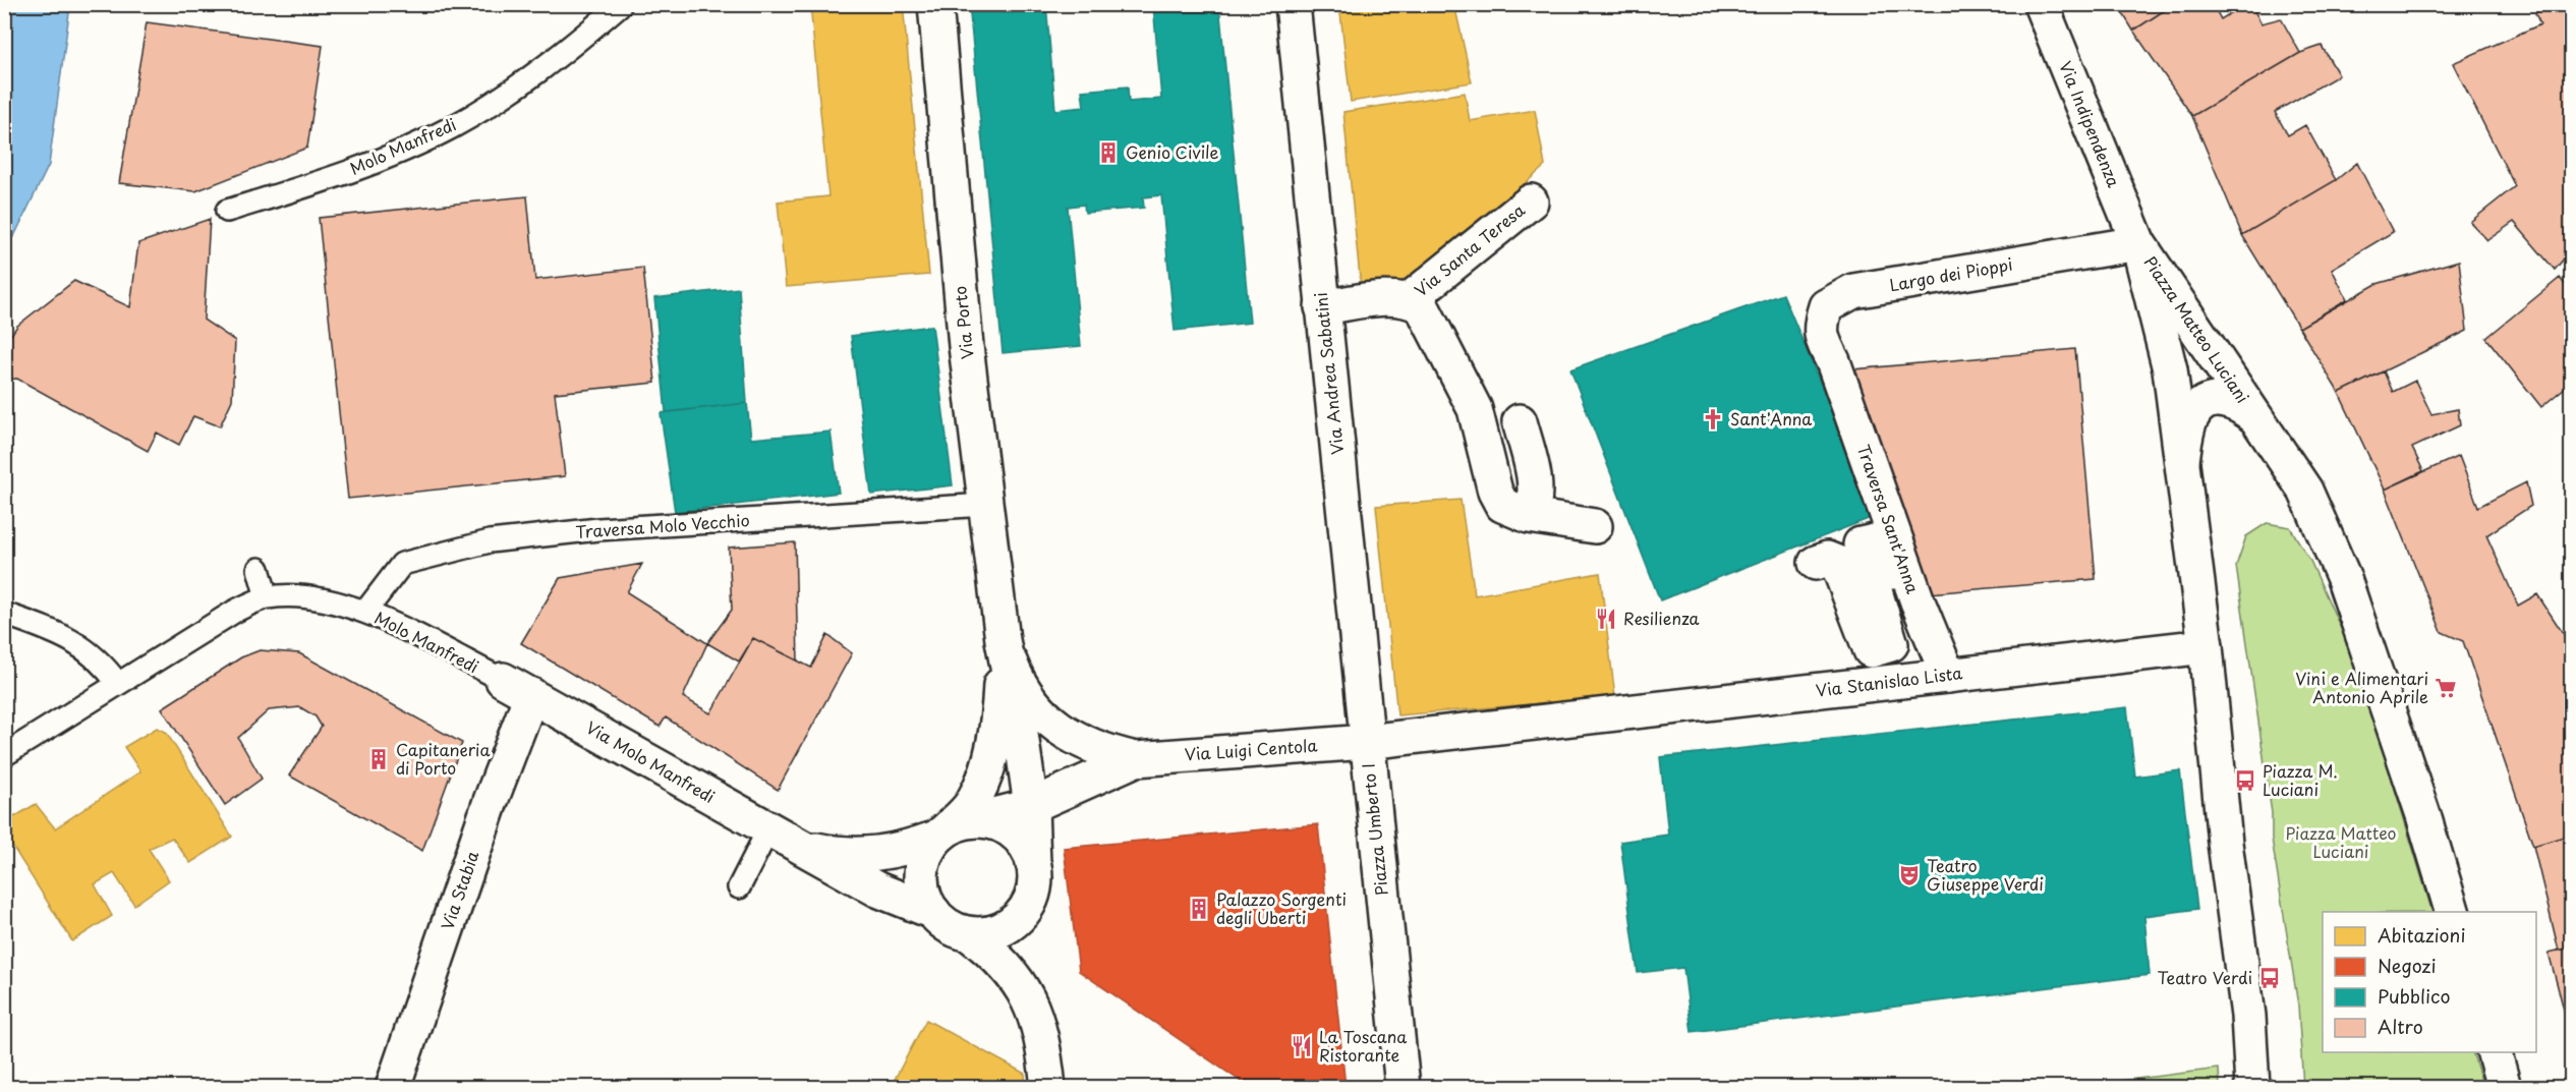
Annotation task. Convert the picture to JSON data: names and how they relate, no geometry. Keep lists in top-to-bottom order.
{
  "streets": {
    "street": [
      "Via Indipendenza",
      "Via Santa Teresa",
      "Largo dei Pioppi",
      "Via Porto",
      "Piazza Matteo Luciani",
      "Via Andrea Sabatini",
      "Traversa Sant'Anna",
      "Via Stanislao Lista",
      "Via Luigi Centola",
      "Via Molo Manfredi",
      "Piazza Umberto I",
      "Via Stabia"
    ],
    "lane": ["Molo Manfredi", "Traversa Molo Vecchio"]
  },
  "crossings": [
    ["Via Indipendenza", "Largo dei Pioppi"],
    ["Via Indipendenza", "Piazza Matteo Luciani"],
    ["Molo Manfredi", "Traversa Molo Vecchio"],
    ["Molo Manfredi", "Via Molo Manfredi"],
    ["Molo Manfredi", "Via Stabia"],
    ["Via Santa Teresa", "Via Andrea Sabatini"],
    ["Largo dei Pioppi", "Piazza Matteo Luciani"],
    ["Largo dei Pioppi", "Traversa Sant'Anna"],
    ["Via Porto", "Traversa Molo Vecchio"],
    ["Via Porto", "Via Luigi Centola"],
    ["Via Porto", "Via Molo Manfredi"],
    ["Piazza Matteo Luciani", "Via Stanislao Lista"],
    ["Via Andrea Sabatini", "Via Luigi Centola"],
    ["Via Andrea Sabatini", "Piazza Umberto I"],
    ["Traversa Sant'Anna", "Via Stanislao Lista"],
    ["Via Stanislao Lista", "Piazza Umberto I"],
    ["Via Luigi Centola", "Via Molo Manfredi"],
    ["Via Luigi Centola", "Piazza Umberto I"],
    ["Via Molo Manfredi", "Via Stabia"]
  ],
  "parks": ["Piazza Matteo Luciani"],
  "places": {
    "building": ["Genio Civile", "Capitaneria di Porto", "Palazzo Sorgenti degli Uberti"],
    "church": ["Sant'Anna"],
    "restaurant": ["Resilienza", "La Toscana Ristorante"],
    "supermarket": ["Vini e Alimentari Antonio Aprile"],
    "bus stop": ["Piazza M. Luciani", "Teatro Verdi"],
    "theatre": ["Teatro Giuseppe Verdi"]
  },
  "legend": [
    "Abitazioni",
    "Negozi",
    "Pubblico",
    "Altro"
  ]
}
